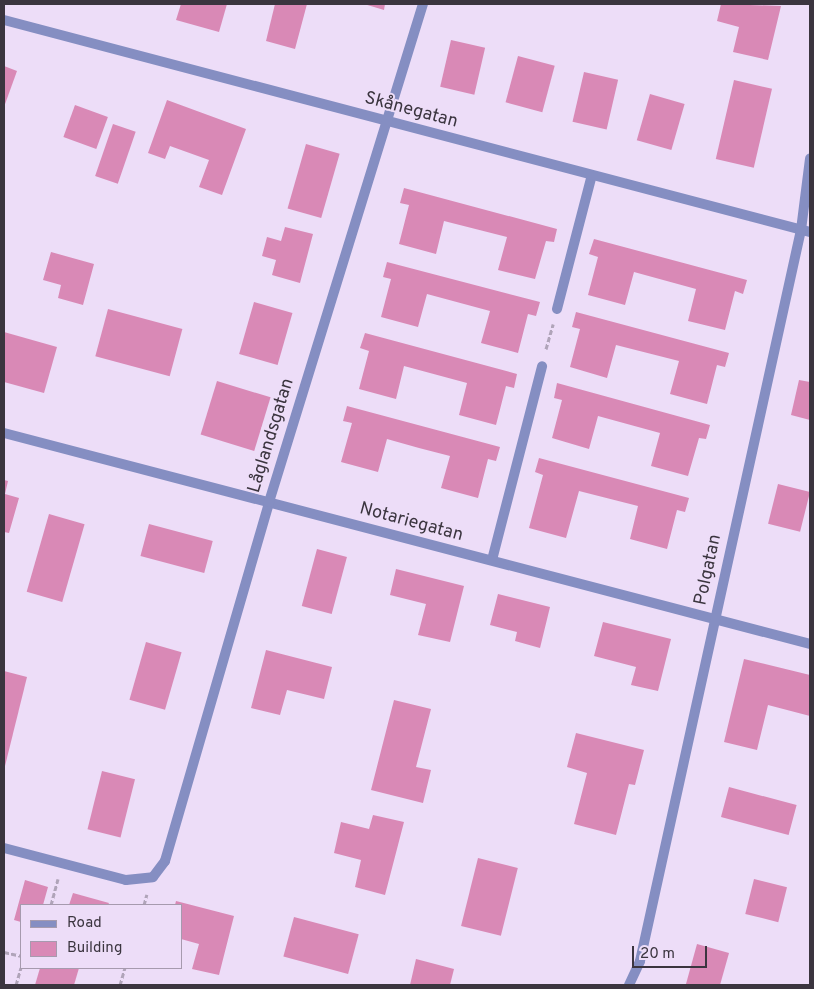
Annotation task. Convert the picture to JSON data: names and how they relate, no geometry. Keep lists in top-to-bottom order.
{
  "streets": {
    "street": [
      "Skånegatan",
      "Låglandsgatan",
      "Notariegatan",
      "Polgatan"
    ]
  },
  "crossings": [
    ["Skånegatan", "Låglandsgatan"],
    ["Skånegatan", "Polgatan"],
    ["Låglandsgatan", "Notariegatan"],
    ["Notariegatan", "Polgatan"]
  ],
  "legend": ["Road", "Building"],
  "scale_bar": "20 m"
}
